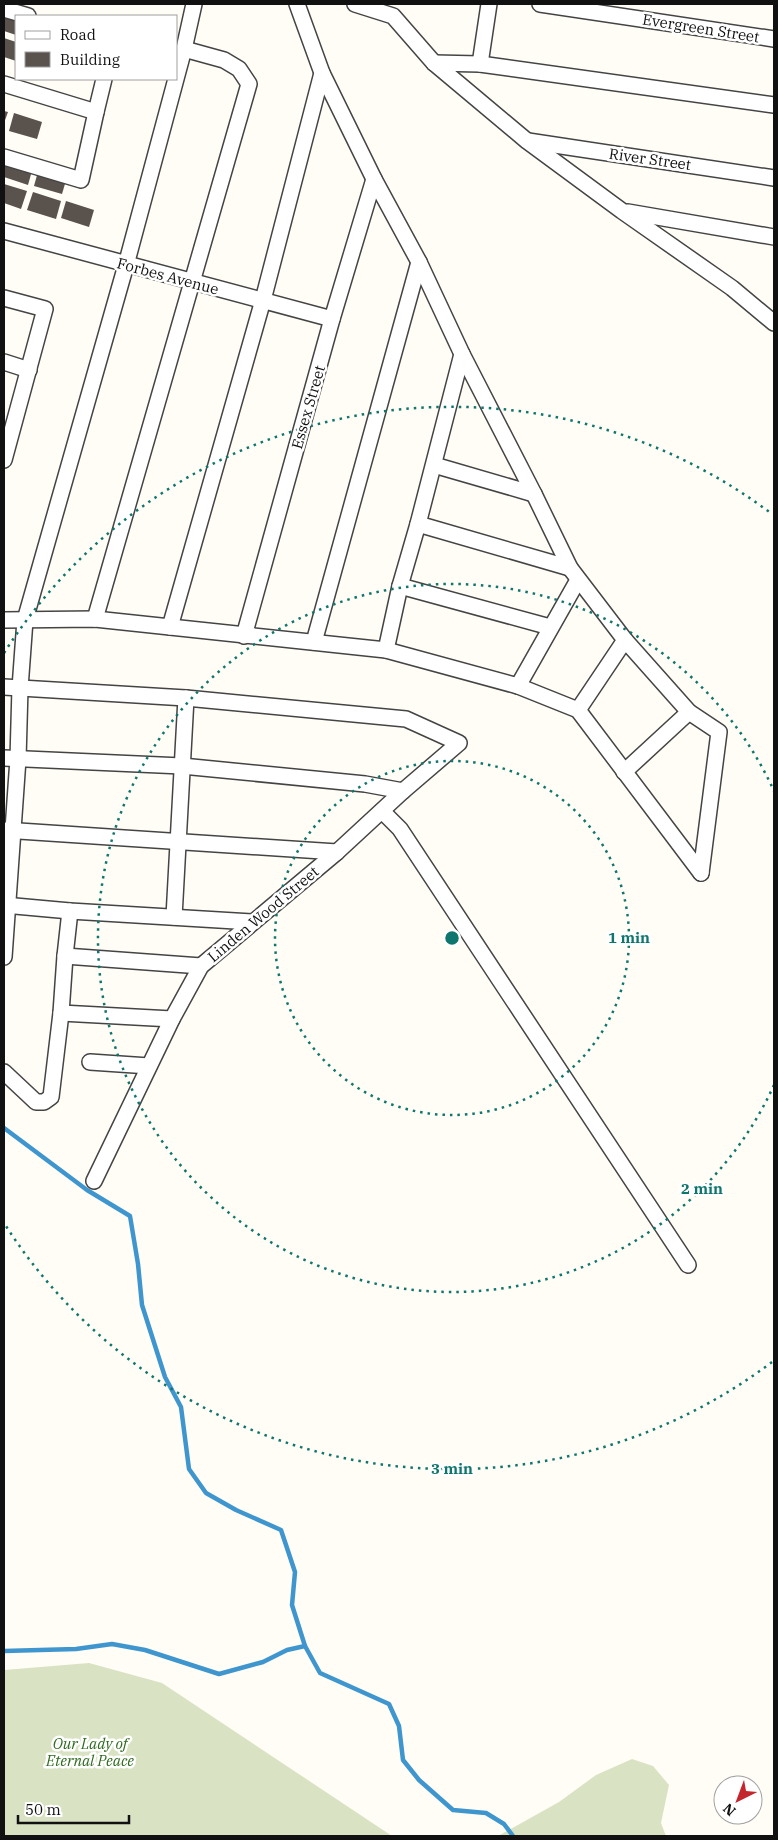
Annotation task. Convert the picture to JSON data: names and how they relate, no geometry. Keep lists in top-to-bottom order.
{
  "streets": {
    "street": [
      "Evergreen Street",
      "River Street",
      "Forbes Avenue",
      "Essex Street",
      "Linden Wood Street"
    ]
  },
  "crossings": [
    ["Forbes Avenue", "Essex Street"]
  ],
  "parks": ["Our Lady of Eternal Peace"],
  "legend": ["Road", "Building"],
  "scale_bar": "50 m",
  "north": "bottom left",
  "rings": ["1 min", "2 min", "3 min"]
}
